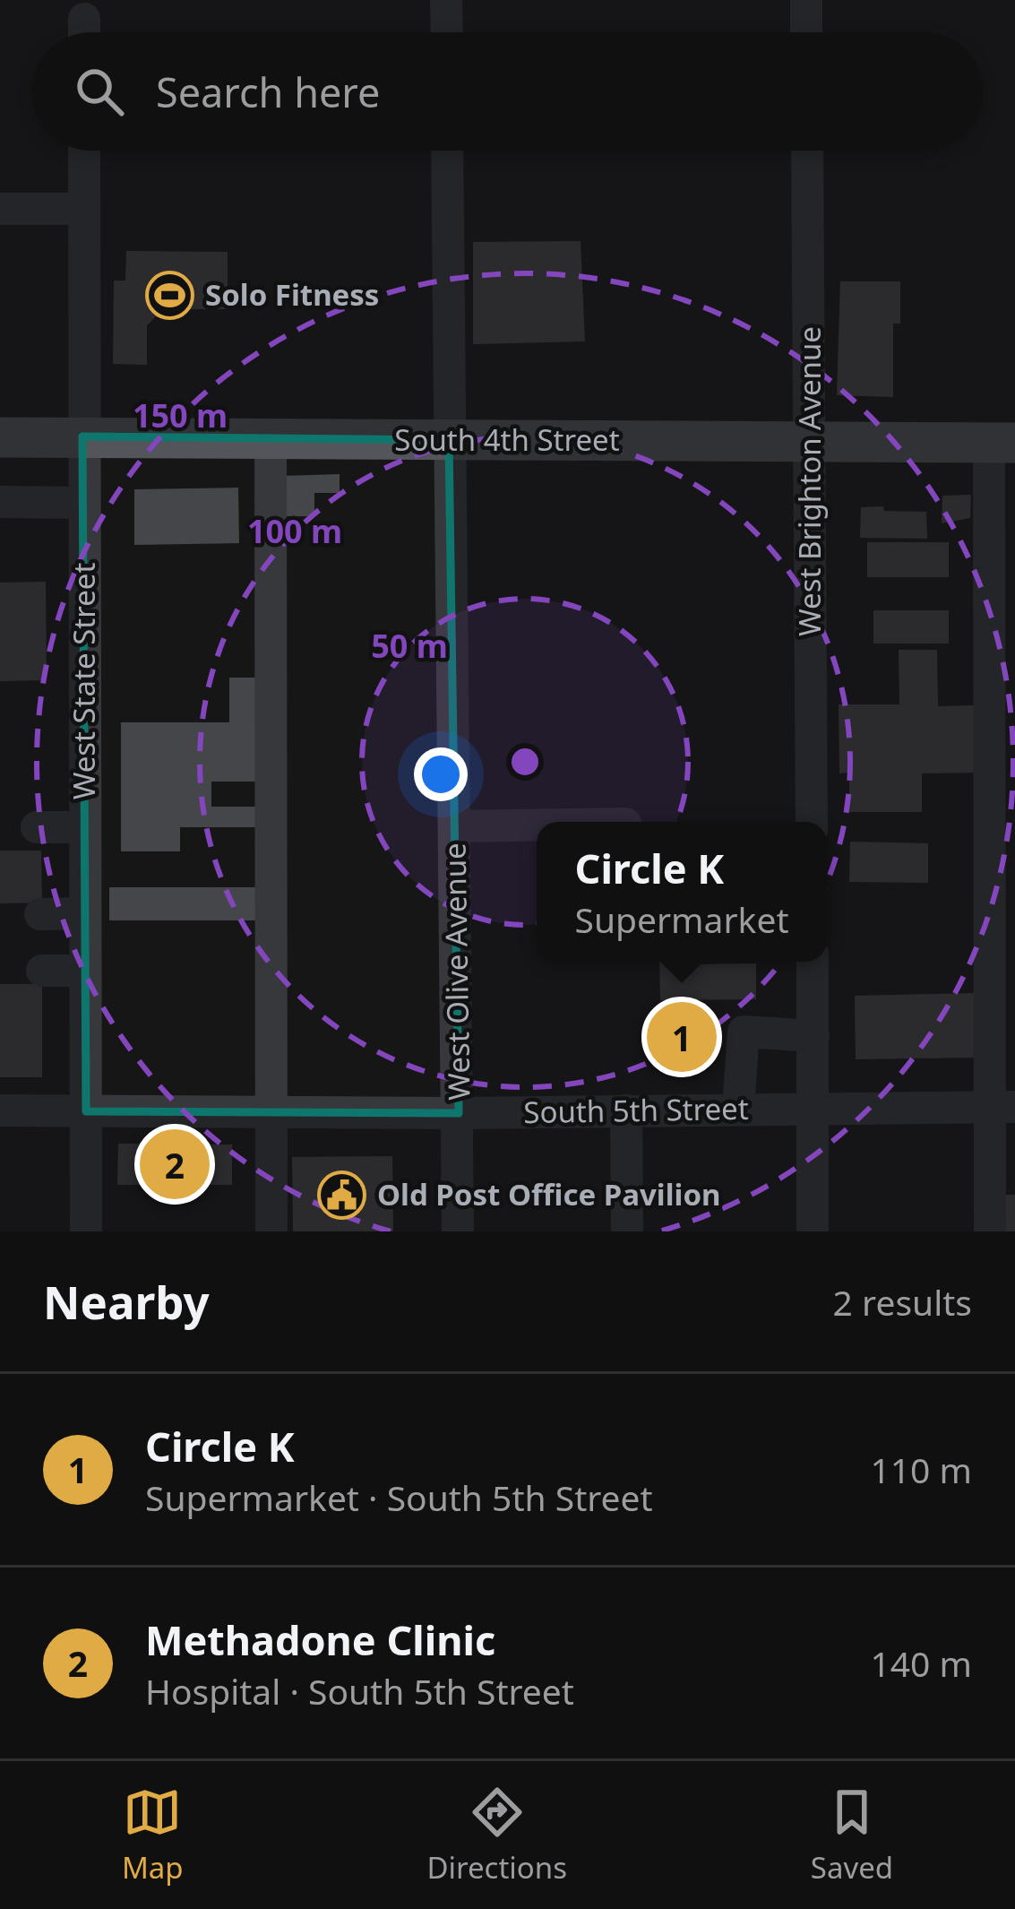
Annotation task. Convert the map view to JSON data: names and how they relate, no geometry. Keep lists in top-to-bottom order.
{
  "streets": {
    "main road": ["South 4th Street"],
    "street": [
      "West Brighton Avenue",
      "West State Street",
      "West Olive Avenue",
      "South 5th Street"
    ]
  },
  "crossings": [
    ["South 4th Street", "West Brighton Avenue"],
    ["South 4th Street", "West State Street"],
    ["South 4th Street", "West Olive Avenue"],
    ["West State Street", "South 5th Street"],
    ["West Olive Avenue", "South 5th Street"]
  ],
  "places": {
    "sports": ["Solo Fitness"],
    "public building": ["Old Post Office Pavilion"]
  },
  "page": {
    "search": "Search here",
    "popup": ["Circle K", "Supermarket"],
    "pins": ["1", "2"],
    "heading": ["Nearby", "2 results"],
    "list": [
      {
        "mark": "1",
        "name": "Circle K",
        "note": "Supermarket · South 5th Street",
        "value": "110 m"
      },
      {
        "mark": "2",
        "name": "Methadone Clinic",
        "note": "Hospital · South 5th Street",
        "value": "140 m"
      }
    ],
    "nav": ["Map", "Directions", "Saved"]
  },
  "rings": ["150 m", "100 m", "50 m"]
}
